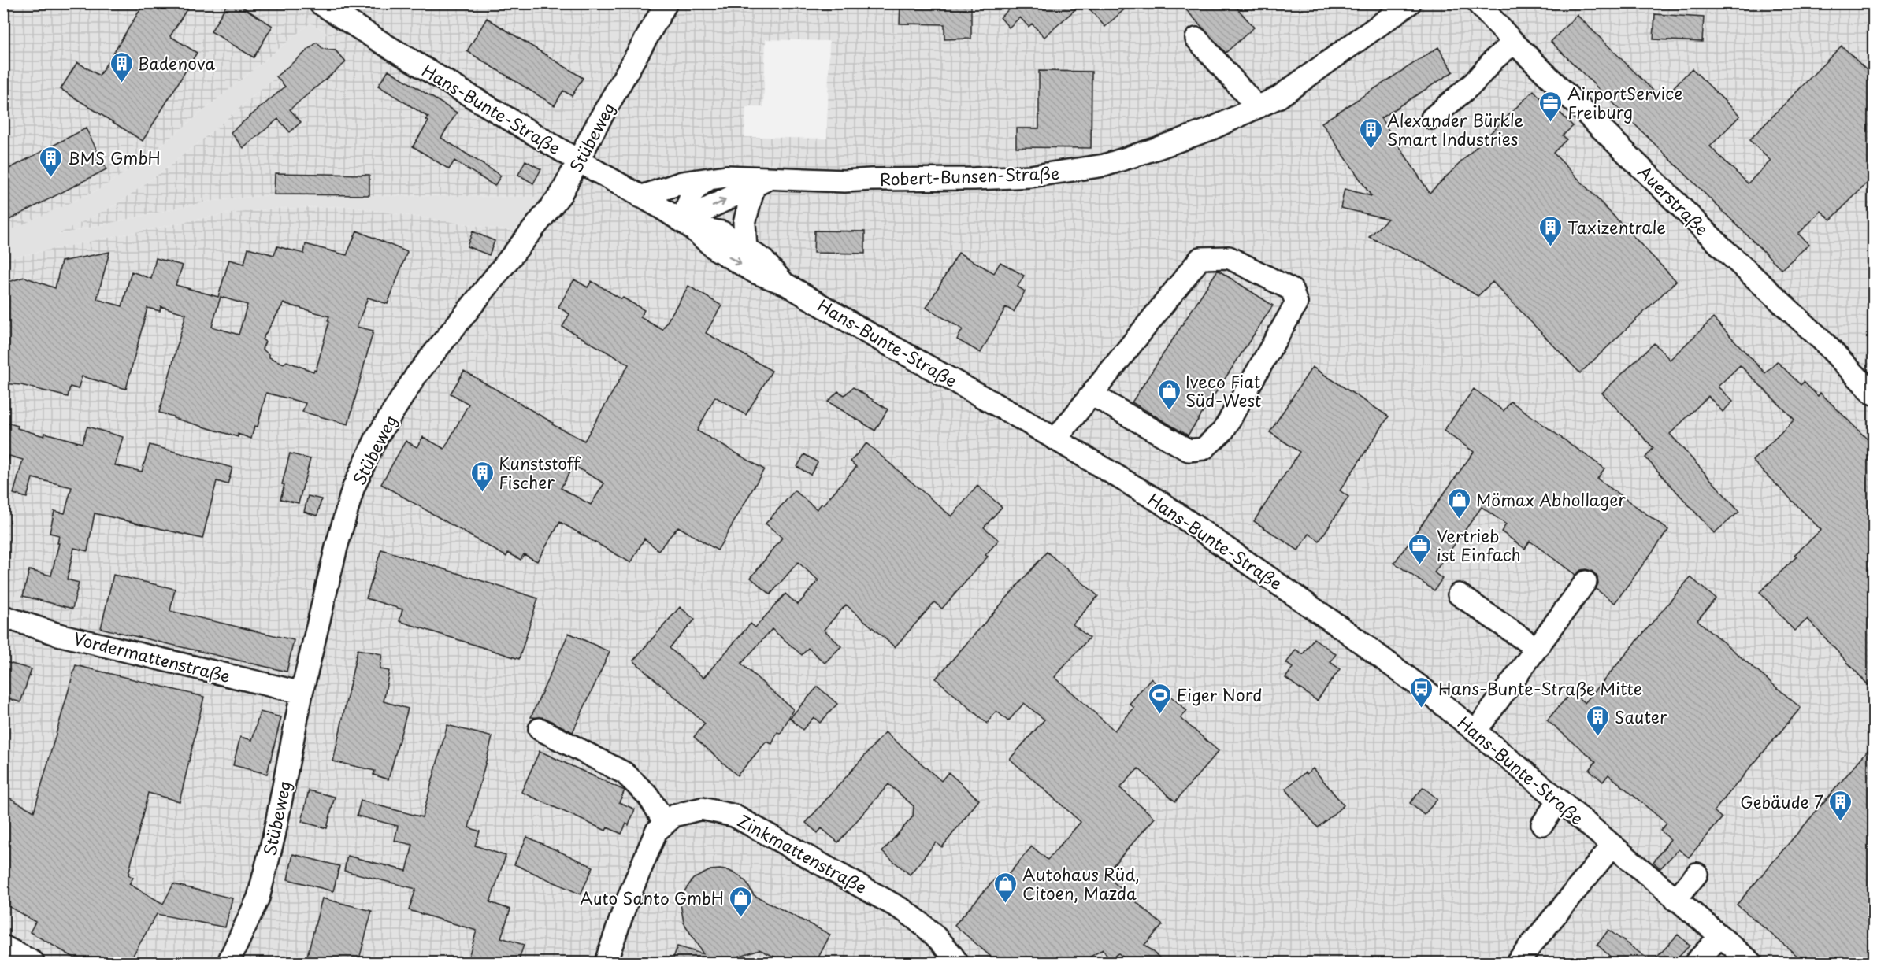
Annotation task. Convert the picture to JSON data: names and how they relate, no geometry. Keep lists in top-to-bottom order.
{
  "streets": {
    "street": [
      "Hans-Bunte-Straße",
      "Stübeweg",
      "Robert-Bunsen-Straße",
      "Auerstraße",
      "Vordermattenstraße",
      "Zinkmattenstraße"
    ]
  },
  "crossings": [
    ["Hans-Bunte-Straße", "Stübeweg"],
    ["Hans-Bunte-Straße", "Robert-Bunsen-Straße"],
    ["Stübeweg", "Vordermattenstraße"]
  ],
  "places": {
    "building": [
      "Badenova",
      "Alexander Bürkle Smart Industries",
      "BMS GmbH",
      "Taxizentrale",
      "Kunststoff Fischer",
      "Sauter",
      "Gebäude 7"
    ],
    "office": ["AirportService Freiburg", "Vertrieb ist Einfach"],
    "shop": [
      "Iveco Fiat Süd-West",
      "Mömax Abhollager",
      "Autohaus Rüd, Citoen, Mazda",
      "Auto Santo GmbH"
    ],
    "bus stop": ["Hans-Bunte-Straße Mitte"],
    "sports": ["Eiger Nord"]
  }
}
